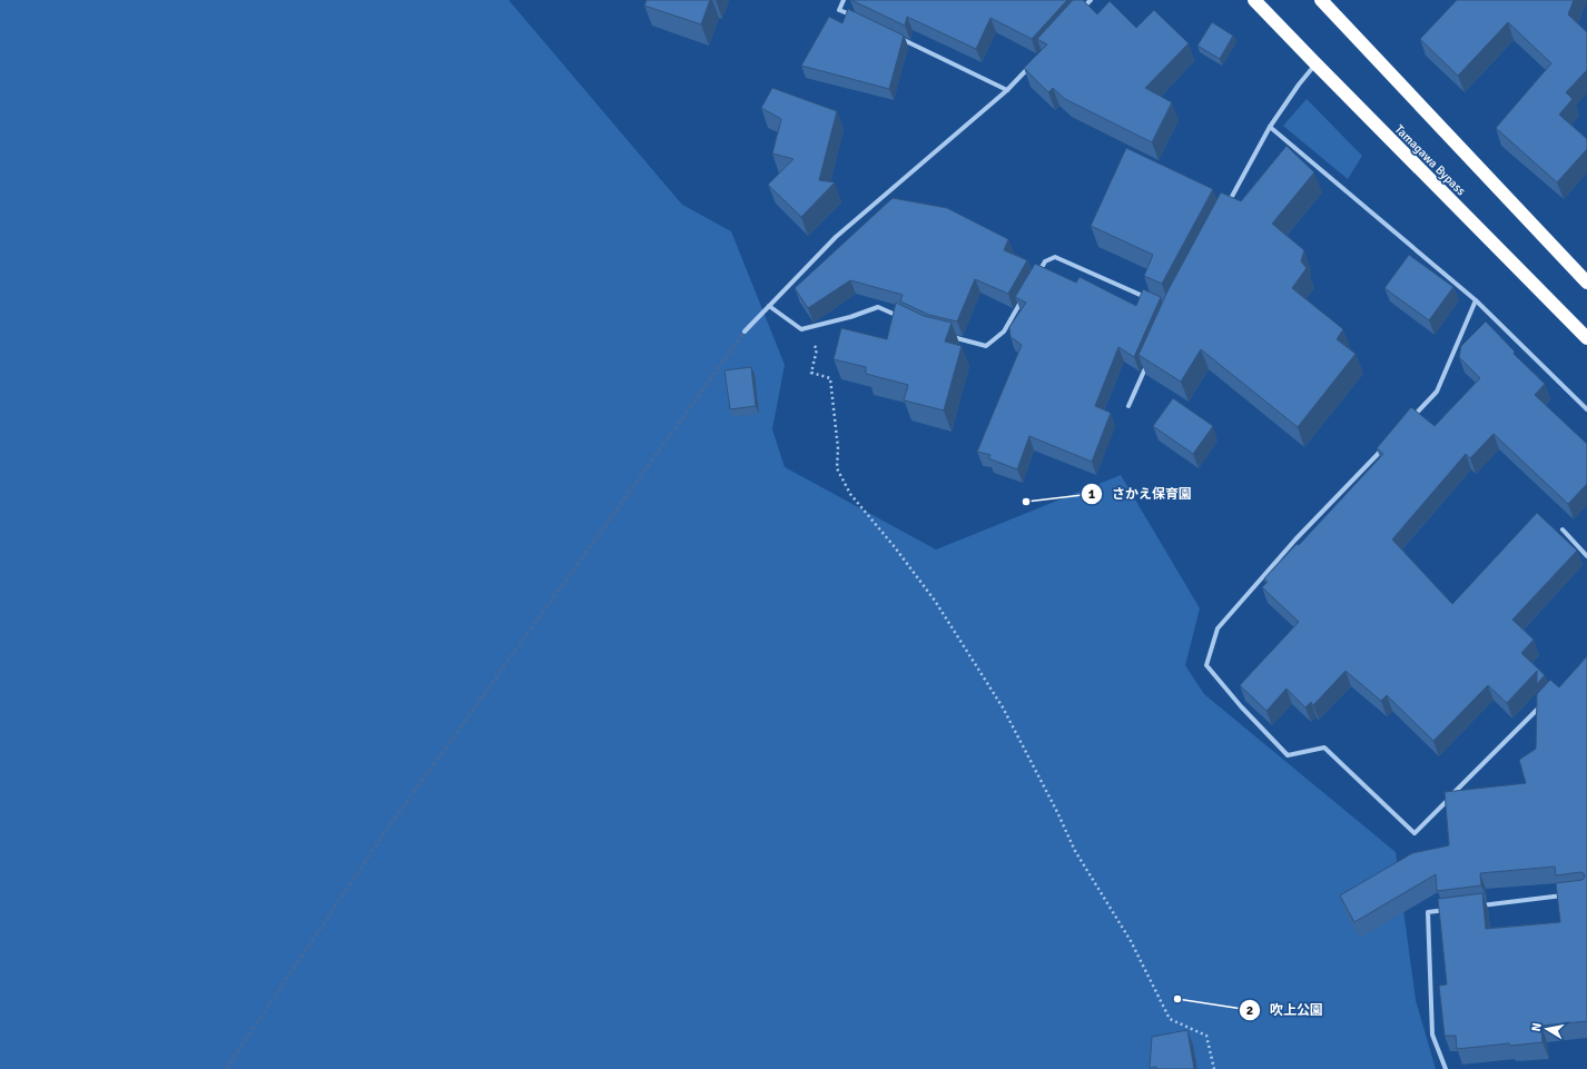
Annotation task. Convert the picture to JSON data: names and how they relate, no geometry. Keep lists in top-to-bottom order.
{
  "streets": {
    "highway": ["Tamagawa Bypass"]
  },
  "places": ["さかえ保育園", "吹上公園"],
  "north": "left"
}
